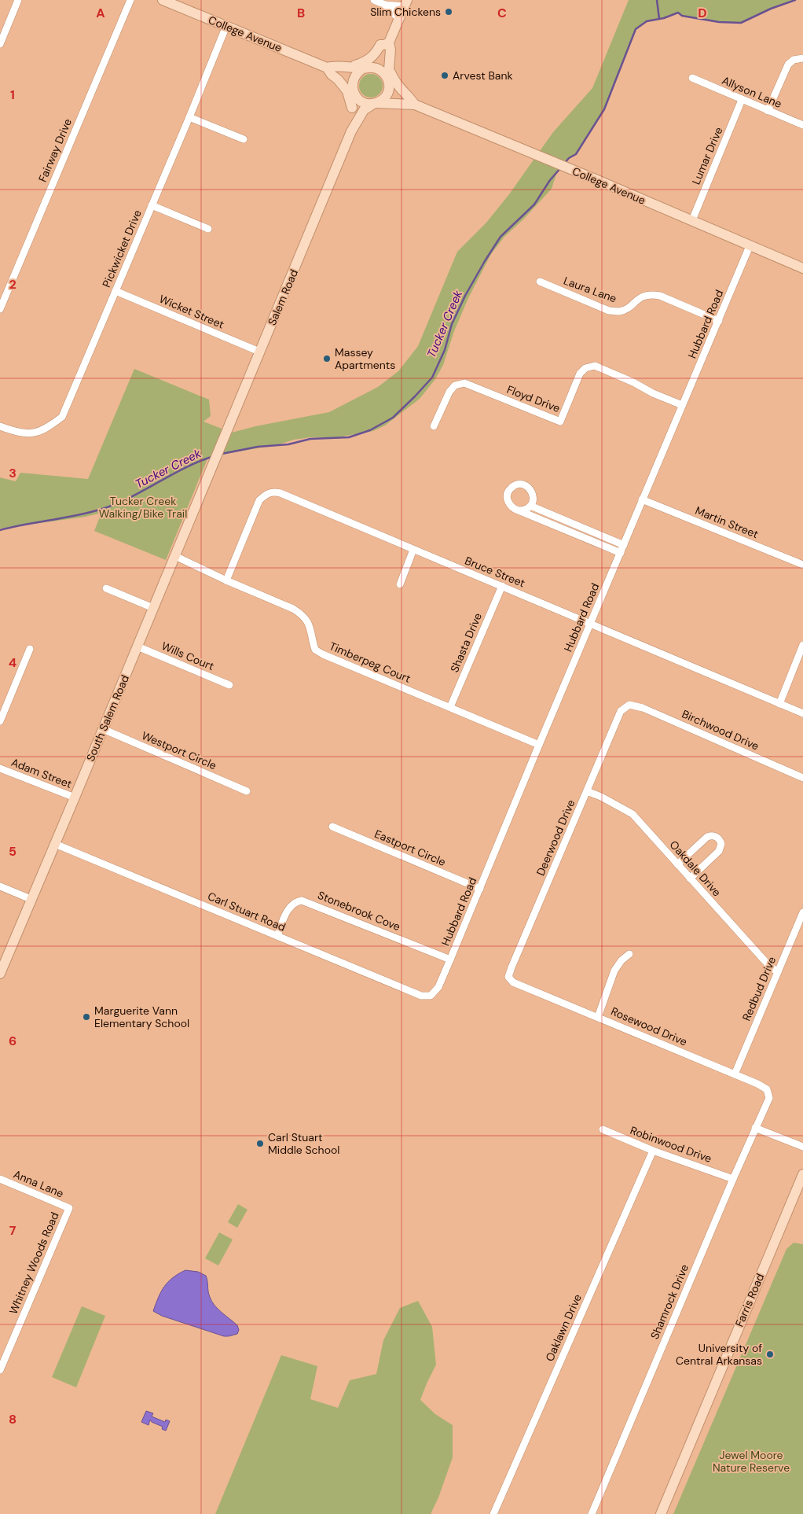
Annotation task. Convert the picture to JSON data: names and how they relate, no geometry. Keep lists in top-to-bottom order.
{
  "streets": {
    "main road": [
      "College Avenue",
      "Salem Road",
      "South Salem Road",
      "Farris Road"
    ],
    "street": [
      "Allyson Lane",
      "Fairway Drive",
      "Lumar Drive",
      "Pickwicket Drive",
      "Laura Lane",
      "Wicket Street",
      "Hubbard Road",
      "Floyd Drive",
      "Martin Street",
      "Bruce Street",
      "Shasta Drive",
      "Wills Court",
      "Timberpeg Court",
      "Birchwood Drive",
      "Westport Circle",
      "Adam Street",
      "Deerwood Drive",
      "Eastport Circle",
      "Oakdale Drive",
      "Stonebrook Cove",
      "Carl Stuart Road",
      "Redbud Drive",
      "Rosewood Drive",
      "Robinwood Drive",
      "Anna Lane",
      "Whitney Woods Road",
      "Shamrock Drive",
      "Oaklawn Drive"
    ]
  },
  "crossings": [
    ["College Avenue", "Lumar Drive"],
    ["College Avenue", "Pickwicket Drive"],
    ["College Avenue", "Salem Road"],
    ["College Avenue", "Hubbard Road"],
    ["Allyson Lane", "Lumar Drive"],
    ["Pickwicket Drive", "Wicket Street"],
    ["Laura Lane", "Hubbard Road"],
    ["Salem Road", "Wicket Street"],
    ["Salem Road", "South Salem Road"],
    ["Hubbard Road", "Floyd Drive"],
    ["Hubbard Road", "Martin Street"],
    ["Hubbard Road", "Bruce Street"],
    ["Hubbard Road", "Timberpeg Court"],
    ["Hubbard Road", "Eastport Circle"],
    ["Hubbard Road", "Stonebrook Cove"],
    ["Hubbard Road", "Carl Stuart Road"],
    ["Bruce Street", "Shasta Drive"],
    ["Bruce Street", "Timberpeg Court"],
    ["Shasta Drive", "Timberpeg Court"],
    ["Wills Court", "South Salem Road"],
    ["Timberpeg Court", "South Salem Road"],
    ["South Salem Road", "Westport Circle"],
    ["South Salem Road", "Adam Street"],
    ["South Salem Road", "Carl Stuart Road"],
    ["Birchwood Drive", "Deerwood Drive"],
    ["Deerwood Drive", "Oakdale Drive"],
    ["Deerwood Drive", "Rosewood Drive"],
    ["Oakdale Drive", "Redbud Drive"],
    ["Stonebrook Cove", "Carl Stuart Road"],
    ["Redbud Drive", "Rosewood Drive"],
    ["Rosewood Drive", "Shamrock Drive"],
    ["Robinwood Drive", "Shamrock Drive"],
    ["Robinwood Drive", "Oaklawn Drive"],
    ["Anna Lane", "Whitney Woods Road"]
  ],
  "water": ["Tucker Creek"],
  "parks": ["Tucker Creek Walking/Bike Trail", "Jewel Moore Nature Reserve"],
  "places": [
    "Slim Chickens",
    "Arvest Bank",
    "Massey Apartments",
    "Marguerite Vann Elementary School",
    "Carl Stuart Middle School",
    "University of Central Arkansas"
  ],
  "grid": {
    "columns": [
      "A",
      "B",
      "C",
      "D"
    ],
    "rows": [
      "1",
      "2",
      "3",
      "4",
      "5",
      "6",
      "7",
      "8"
    ]
  }
}
